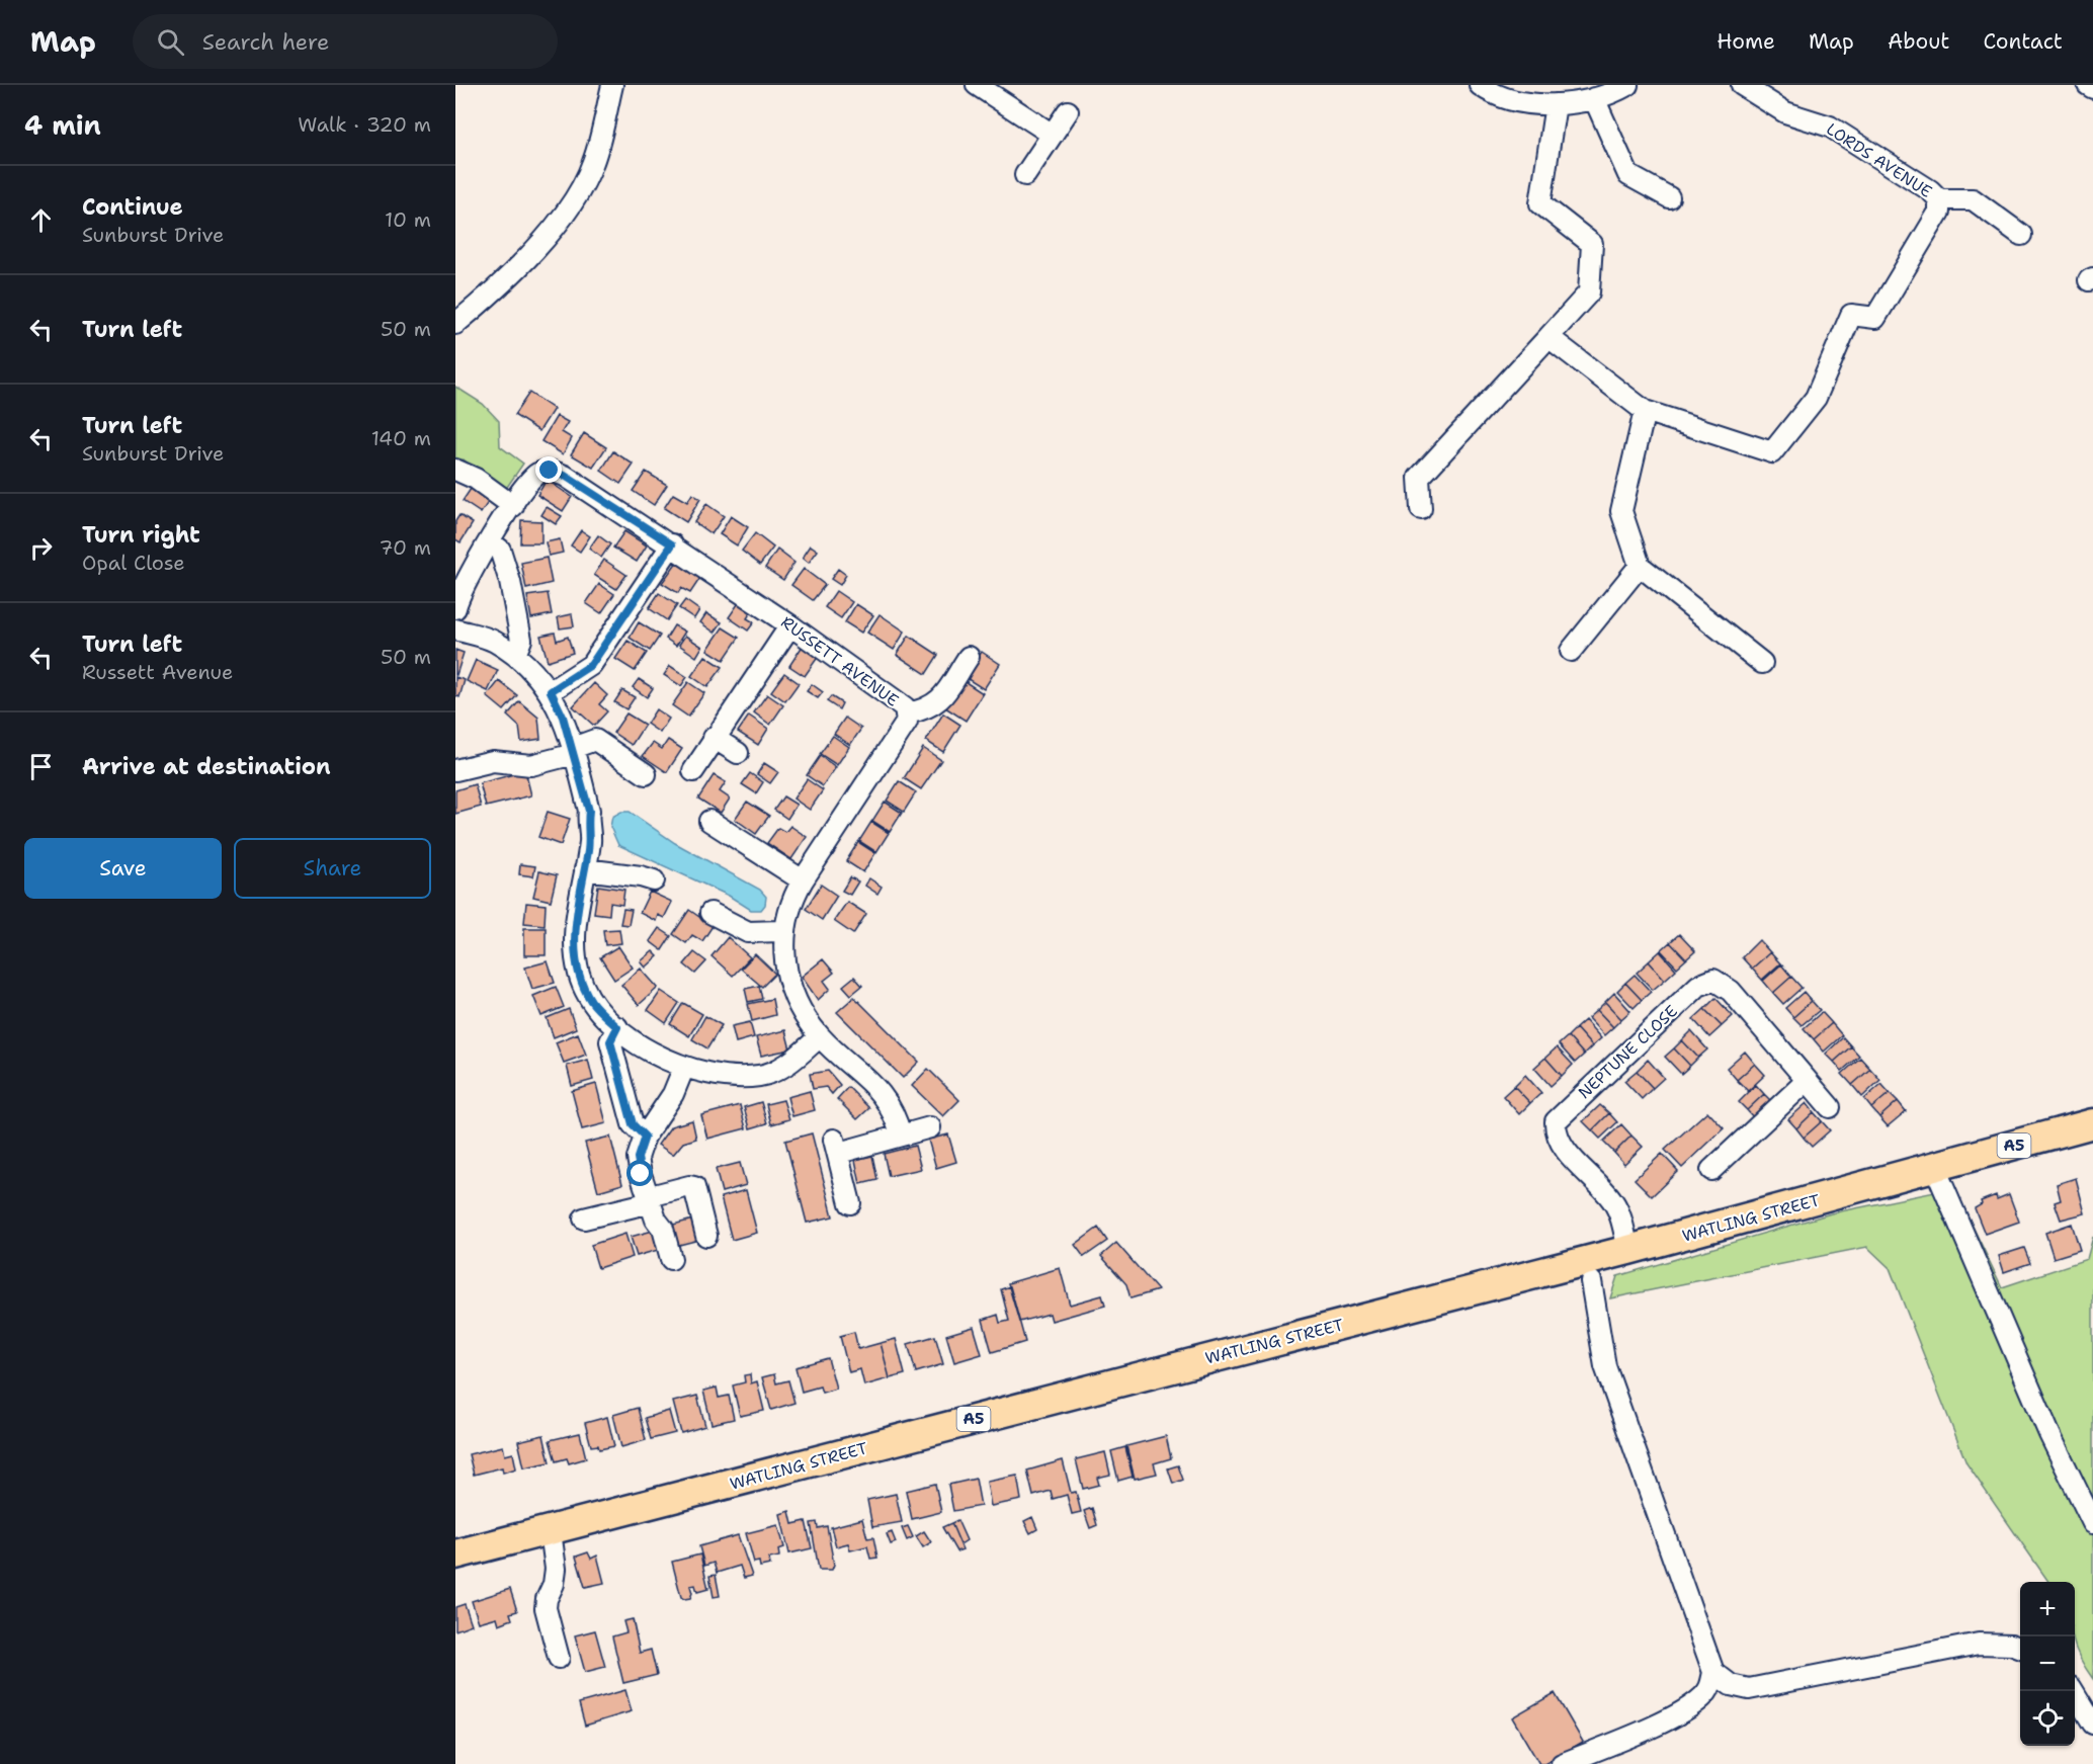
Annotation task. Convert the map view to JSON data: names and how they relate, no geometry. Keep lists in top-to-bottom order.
{
  "streets": {
    "highway": ["A5", "WATLING STREET"],
    "street": ["LORDS AVENUE", "RUSSETT AVENUE", "NEPTUNE CLOSE"]
  },
  "crossings": [
    ["NEPTUNE CLOSE", "WATLING STREET"]
  ],
  "page": {
    "header": "Map",
    "search": "Search here",
    "nav": [
      "Home",
      "Map",
      "About",
      "Contact"
    ],
    "heading": ["4 min", "Walk · 320 m"],
    "list": [
      ["Continue", "Sunburst Drive", "10 m"],
      ["Turn left", "50 m"],
      ["Turn left", "Sunburst Drive", "140 m"],
      ["Turn right", "Opal Close", "70 m"],
      ["Turn left", "Russett Avenue", "50 m"],
      "Arrive at destination"
    ],
    "buttons": ["Save", "Share"],
    "map_buttons": ["+", "−"]
  }
}
